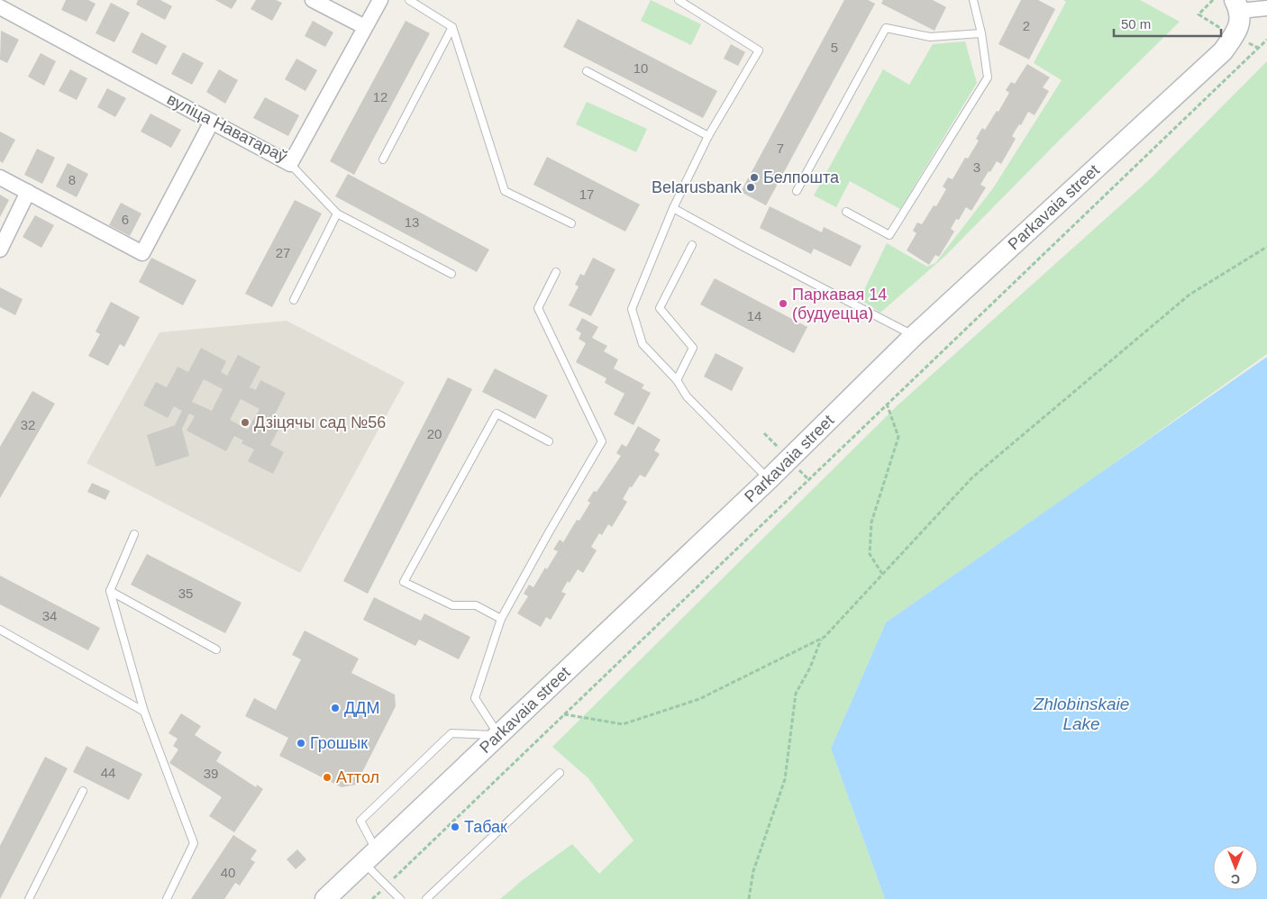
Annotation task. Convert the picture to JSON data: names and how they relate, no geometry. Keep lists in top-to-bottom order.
{
  "streets": {
    "main road": ["Parkavaia street"],
    "street": ["вуліца Наватараў"]
  },
  "water": ["Zhlobinskaie Lake"],
  "places": [
    "Белпошта",
    "Belarusbank",
    "Паркавая 14 (будуецца)",
    "Дзіцячы сад №56",
    "ДДМ",
    "Грошык",
    "Аттол",
    "Табак"
  ],
  "house_numbers": [
    "2",
    "5",
    "10",
    "12",
    "7",
    "3",
    "8",
    "17",
    "6",
    "13",
    "27",
    "14",
    "32",
    "20",
    "35",
    "34",
    "44",
    "39",
    "40"
  ],
  "scale_bar": "50 m",
  "north": "bottom"
}
